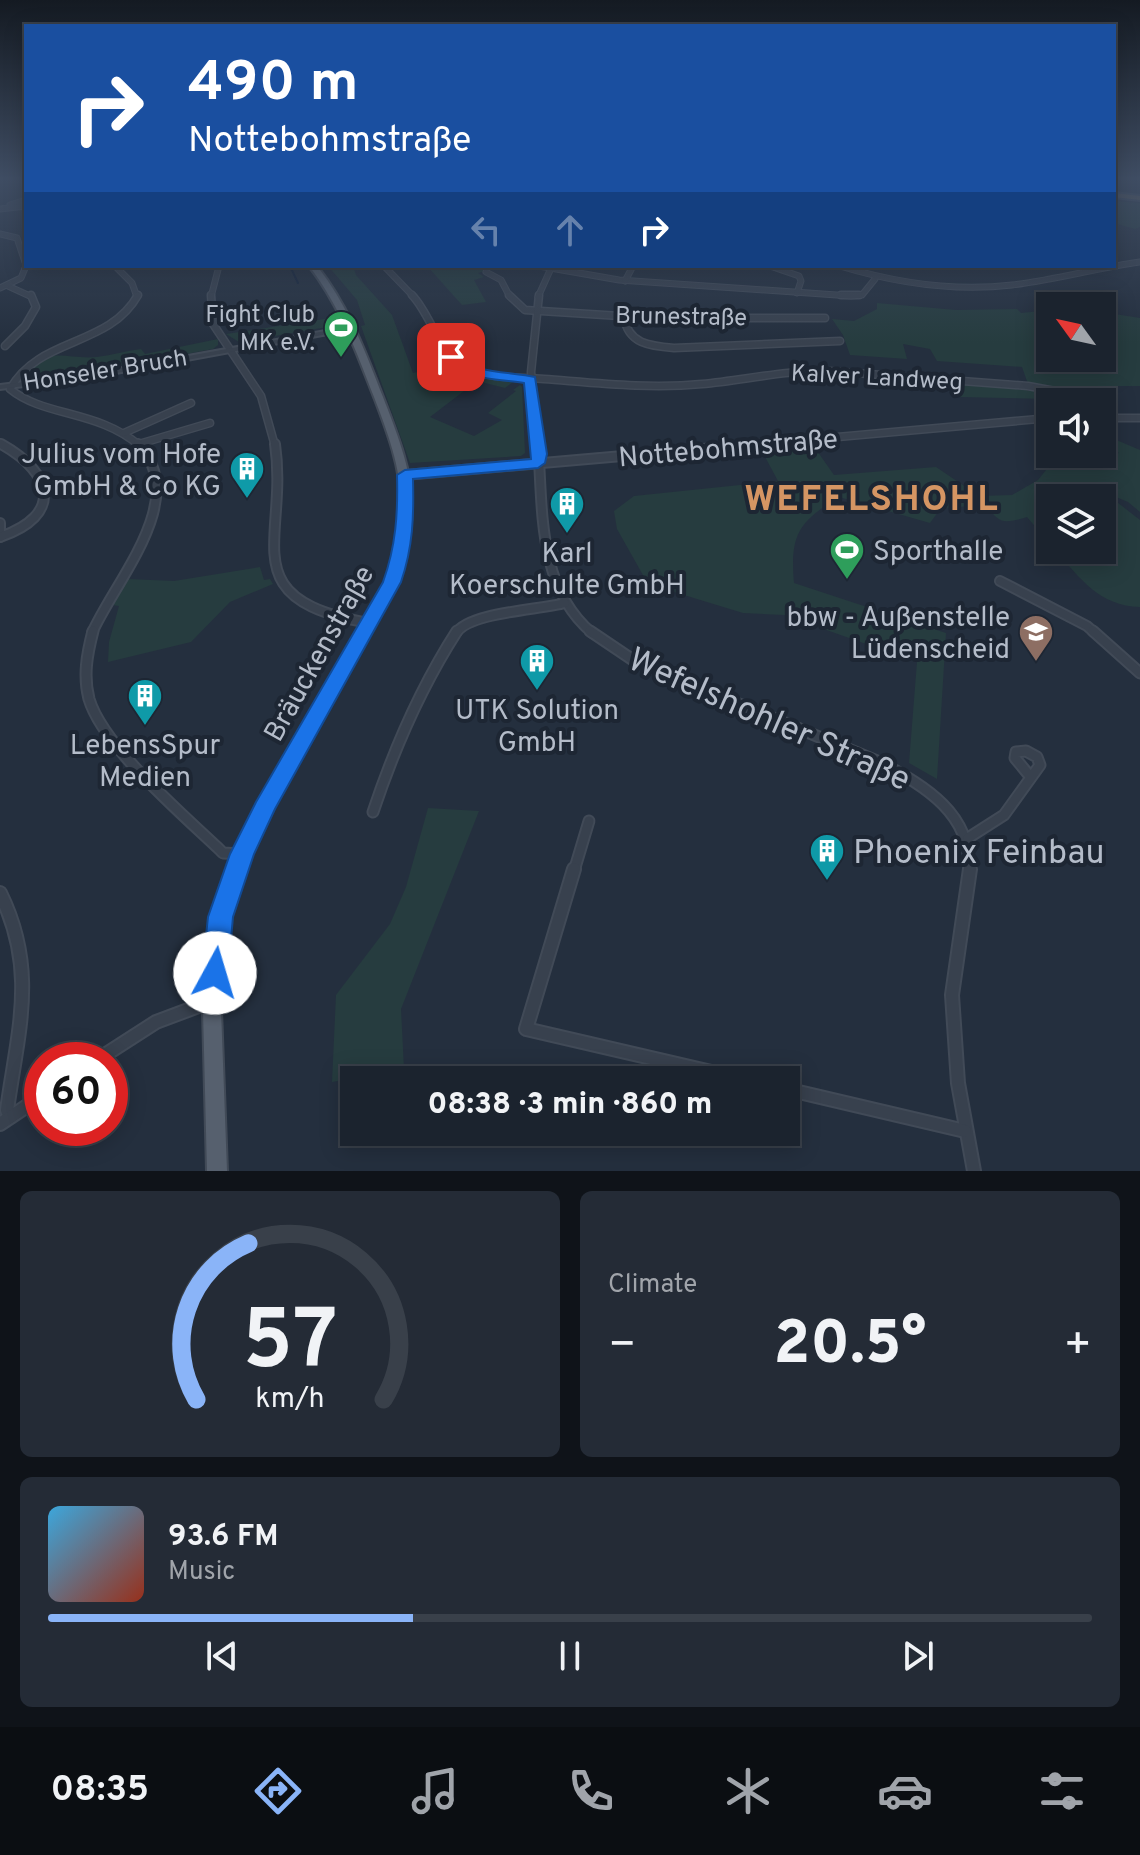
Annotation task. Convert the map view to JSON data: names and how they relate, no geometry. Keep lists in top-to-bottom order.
{
  "streets": {
    "main road": ["Bräuckenstraße"],
    "street": [
      "Brunestraße",
      "Honseler Bruch",
      "Kalver Landweg",
      "Nottebohmstraße",
      "Wefelshohler Straße"
    ]
  },
  "crossings": [
    ["Brunestraße", "Wefelshohler Straße"],
    ["Honseler Bruch", "Bräuckenstraße"],
    ["Kalver Landweg", "Wefelshohler Straße"],
    ["Nottebohmstraße", "Bräuckenstraße"],
    ["Nottebohmstraße", "Wefelshohler Straße"]
  ],
  "districts": ["WEFELSHOHL"],
  "places": {
    "sports": ["Fight Club MK e.V.", "Sporthalle"],
    "building": [
      "Julius vom Hofe GmbH & Co KG",
      "Karl Koerschulte GmbH",
      "UTK Solution GmbH",
      "LebensSpur Medien",
      "Phoenix Feinbau"
    ],
    "school or university": ["bbw - Außenstelle Lüdenscheid"]
  },
  "north": "top left",
  "page": {
    "turn": ["490 m", "Nottebohmstraße"],
    "limit": "60",
    "trip": "08:38 · 3 min · 860 m",
    "tile": "Climate",
    "heat": ["−", "20.5°", "+"],
    "song": ["93.6 FM", "Music"],
    "tabs": "08:35",
    "gauge": ["57", "km/h"]
  }
}
